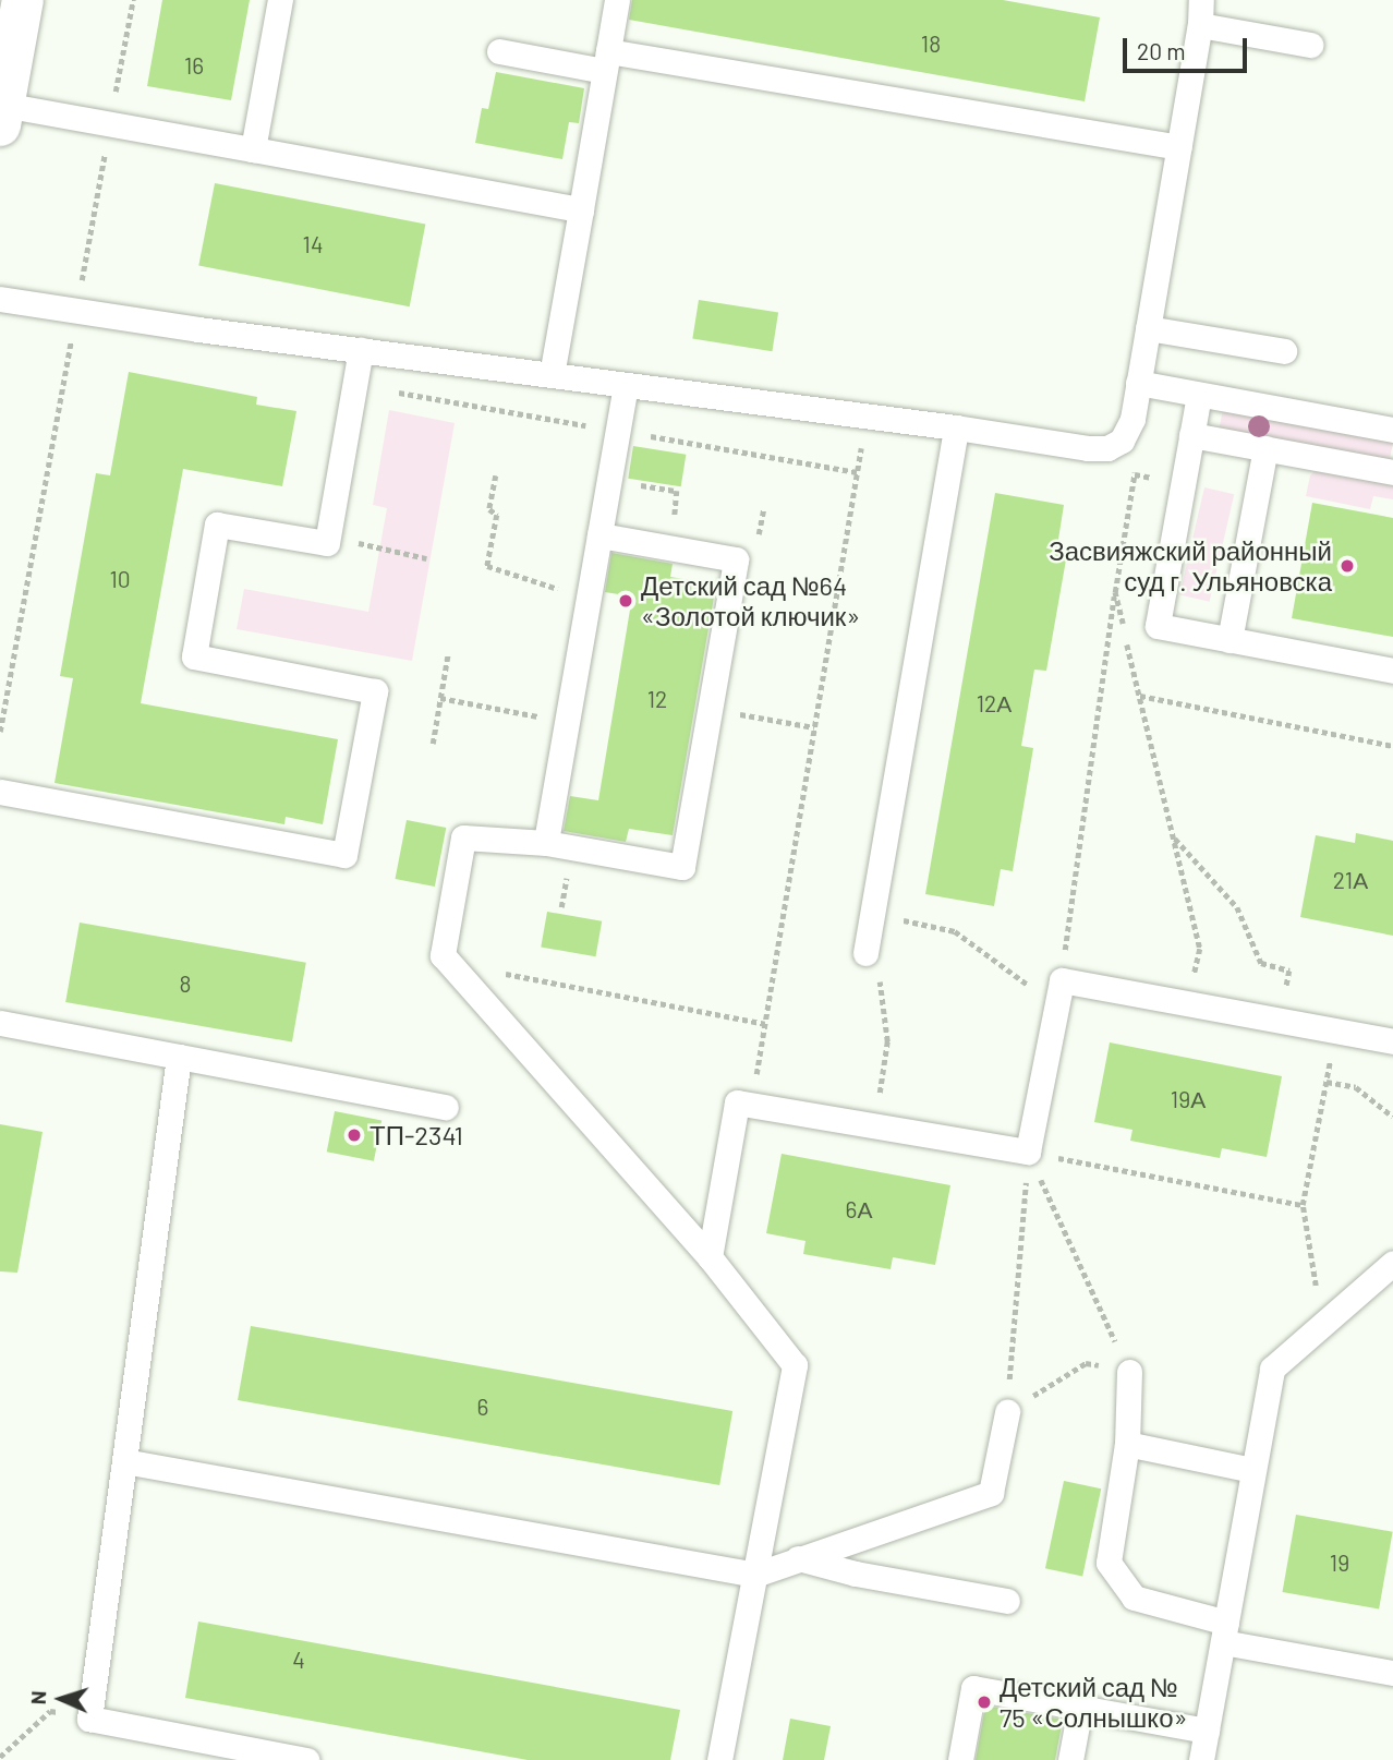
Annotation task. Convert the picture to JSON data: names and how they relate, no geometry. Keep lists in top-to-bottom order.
{
  "places": [
    "Засвияжский районный суд г. Ульяновска",
    "Детский сад №64 «Золотой ключик»",
    "ТП-2341",
    "Детский сад № 75 «Солнышко»"
  ],
  "house_numbers": [
    "18",
    "16",
    "14",
    "10",
    "12",
    "12А",
    "21А",
    "8",
    "19А",
    "6А",
    "6",
    "19",
    "4"
  ],
  "scale_bar": "20 m",
  "north": "left"
}
